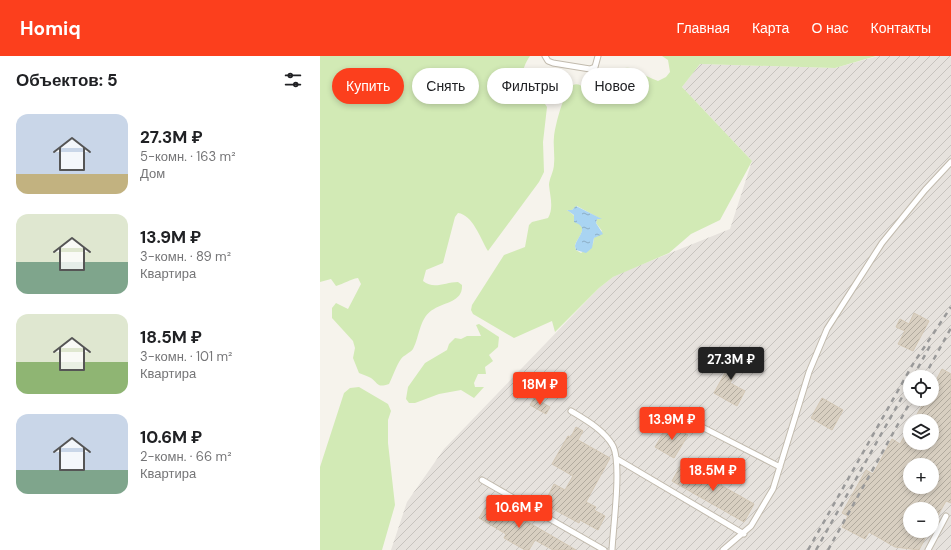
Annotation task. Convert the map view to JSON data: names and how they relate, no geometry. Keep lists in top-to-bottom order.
{
  "page": {
    "header": "Homiq",
    "nav": [
      "Главная",
      "Карта",
      "О нас",
      "Контакты"
    ],
    "heading": "Объектов: 5",
    "chip": [
      "Купить",
      "Снять",
      "Фильтры",
      "Новое"
    ],
    "list": [
      {
        "name": "27.3M ₽",
        "note": "5-комн. · 163 m² · Дом"
      },
      {
        "name": "13.9M ₽",
        "note": "3-комн. · 89 m² · Квартира"
      },
      {
        "name": "18.5M ₽",
        "note": "3-комн. · 101 m² · Квартира"
      },
      {
        "name": "10.6M ₽",
        "note": "2-комн. · 66 m² · Квартира"
      }
    ],
    "price": [
      "27.3M ₽",
      "18M ₽",
      "13.9M ₽",
      "18.5M ₽",
      "10.6M ₽"
    ],
    "map_buttons": ["+", "−"]
  }
}
